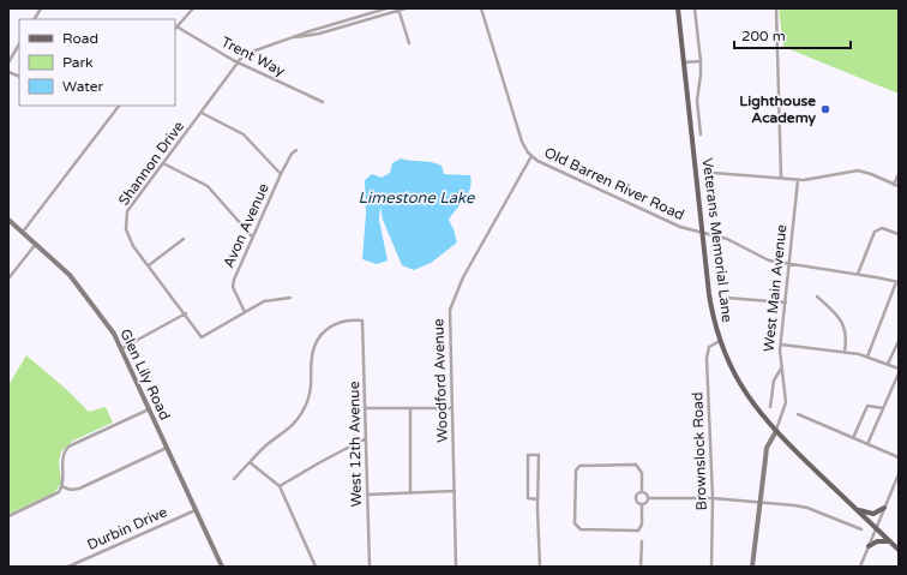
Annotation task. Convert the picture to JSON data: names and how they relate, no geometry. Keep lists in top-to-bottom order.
{
  "streets": {
    "main road": ["Veterans Memorial Lane"],
    "street": [
      "Trent Way",
      "Shannon Drive",
      "Old Barren River Road",
      "Avon Avenue",
      "West Main Avenue",
      "Glen Lily Road",
      "Woodford Avenue",
      "West 12th Avenue",
      "Brownslock Road",
      "Durbin Drive"
    ]
  },
  "crossings": [
    ["Trent Way", "Shannon Drive"],
    ["Shannon Drive", "Avon Avenue"],
    ["Old Barren River Road", "Veterans Memorial Lane"],
    ["Old Barren River Road", "West Main Avenue"],
    ["Old Barren River Road", "Woodford Avenue"],
    ["Veterans Memorial Lane", "West Main Avenue"],
    ["Veterans Memorial Lane", "Brownslock Road"],
    ["Glen Lily Road", "Durbin Drive"]
  ],
  "water": ["Limestone Lake"],
  "places": ["Lighthouse Academy"],
  "legend": ["Road", "Park", "Water"],
  "scale_bar": "200 m"
}
